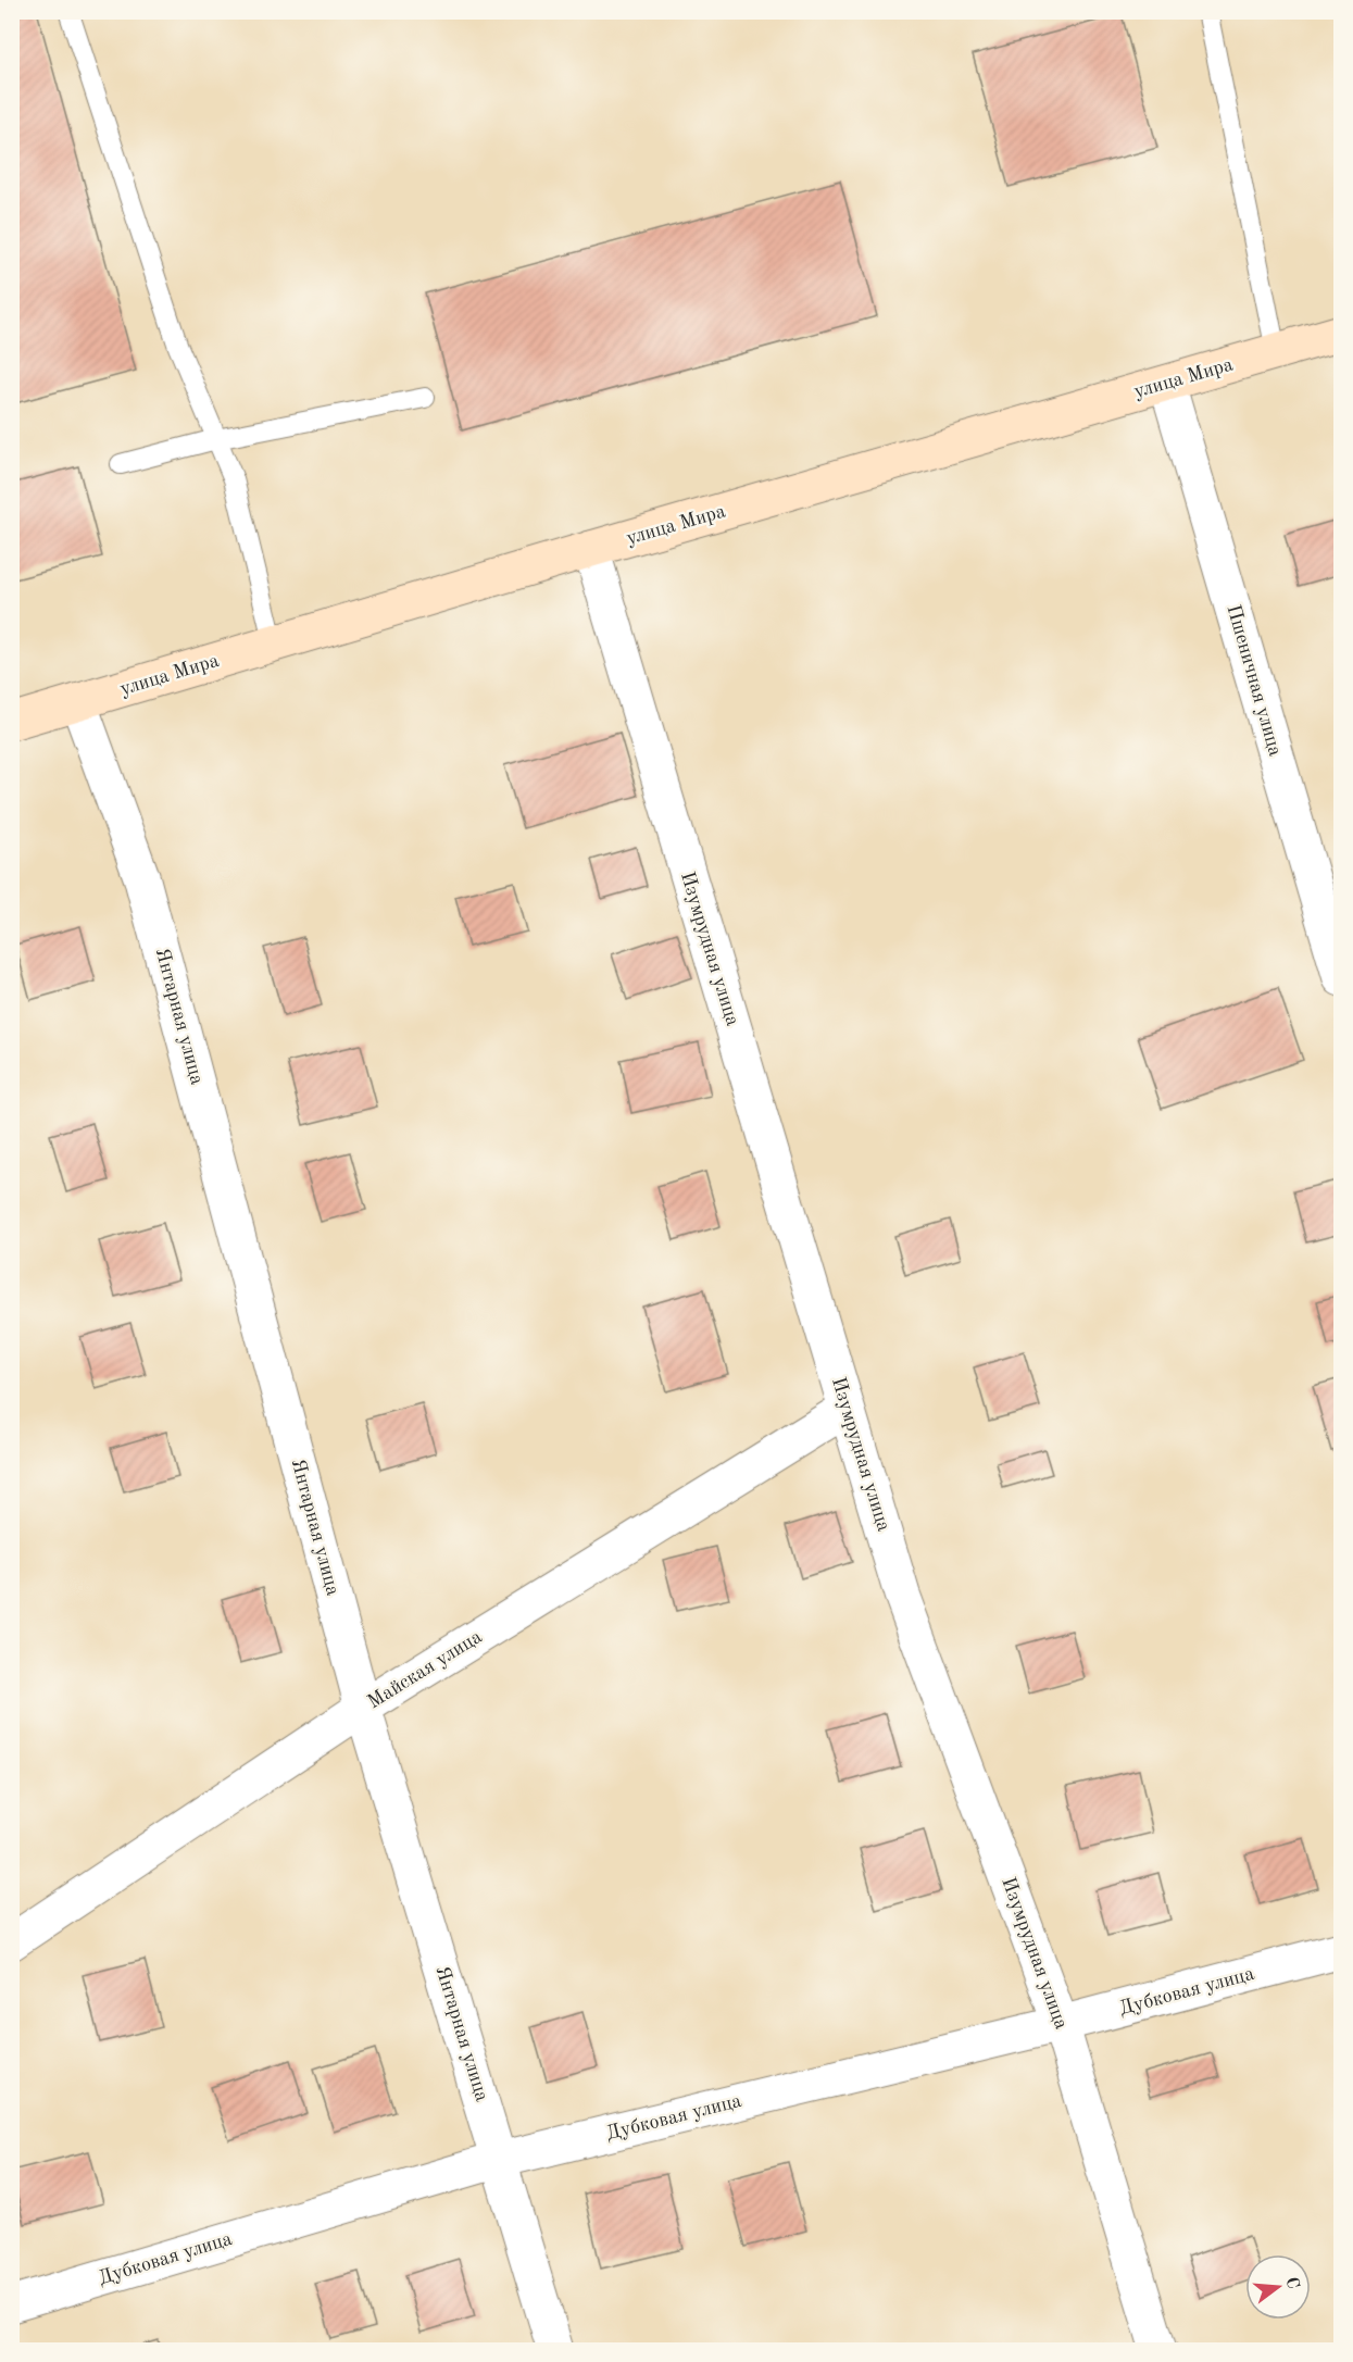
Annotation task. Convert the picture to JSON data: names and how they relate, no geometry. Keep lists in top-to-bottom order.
{
  "streets": {
    "main road": ["улица Мира"],
    "street": [
      "Пшеничная улица",
      "Изумрудная улица",
      "Янтарная улица",
      "Майская улица",
      "Дубковая улица"
    ]
  },
  "crossings": [
    ["улица Мира", "Пшеничная улица"],
    ["улица Мира", "Изумрудная улица"],
    ["улица Мира", "Янтарная улица"],
    ["Изумрудная улица", "Майская улица"],
    ["Изумрудная улица", "Дубковая улица"],
    ["Янтарная улица", "Майская улица"],
    ["Янтарная улица", "Дубковая улица"]
  ],
  "north": "right"
}
